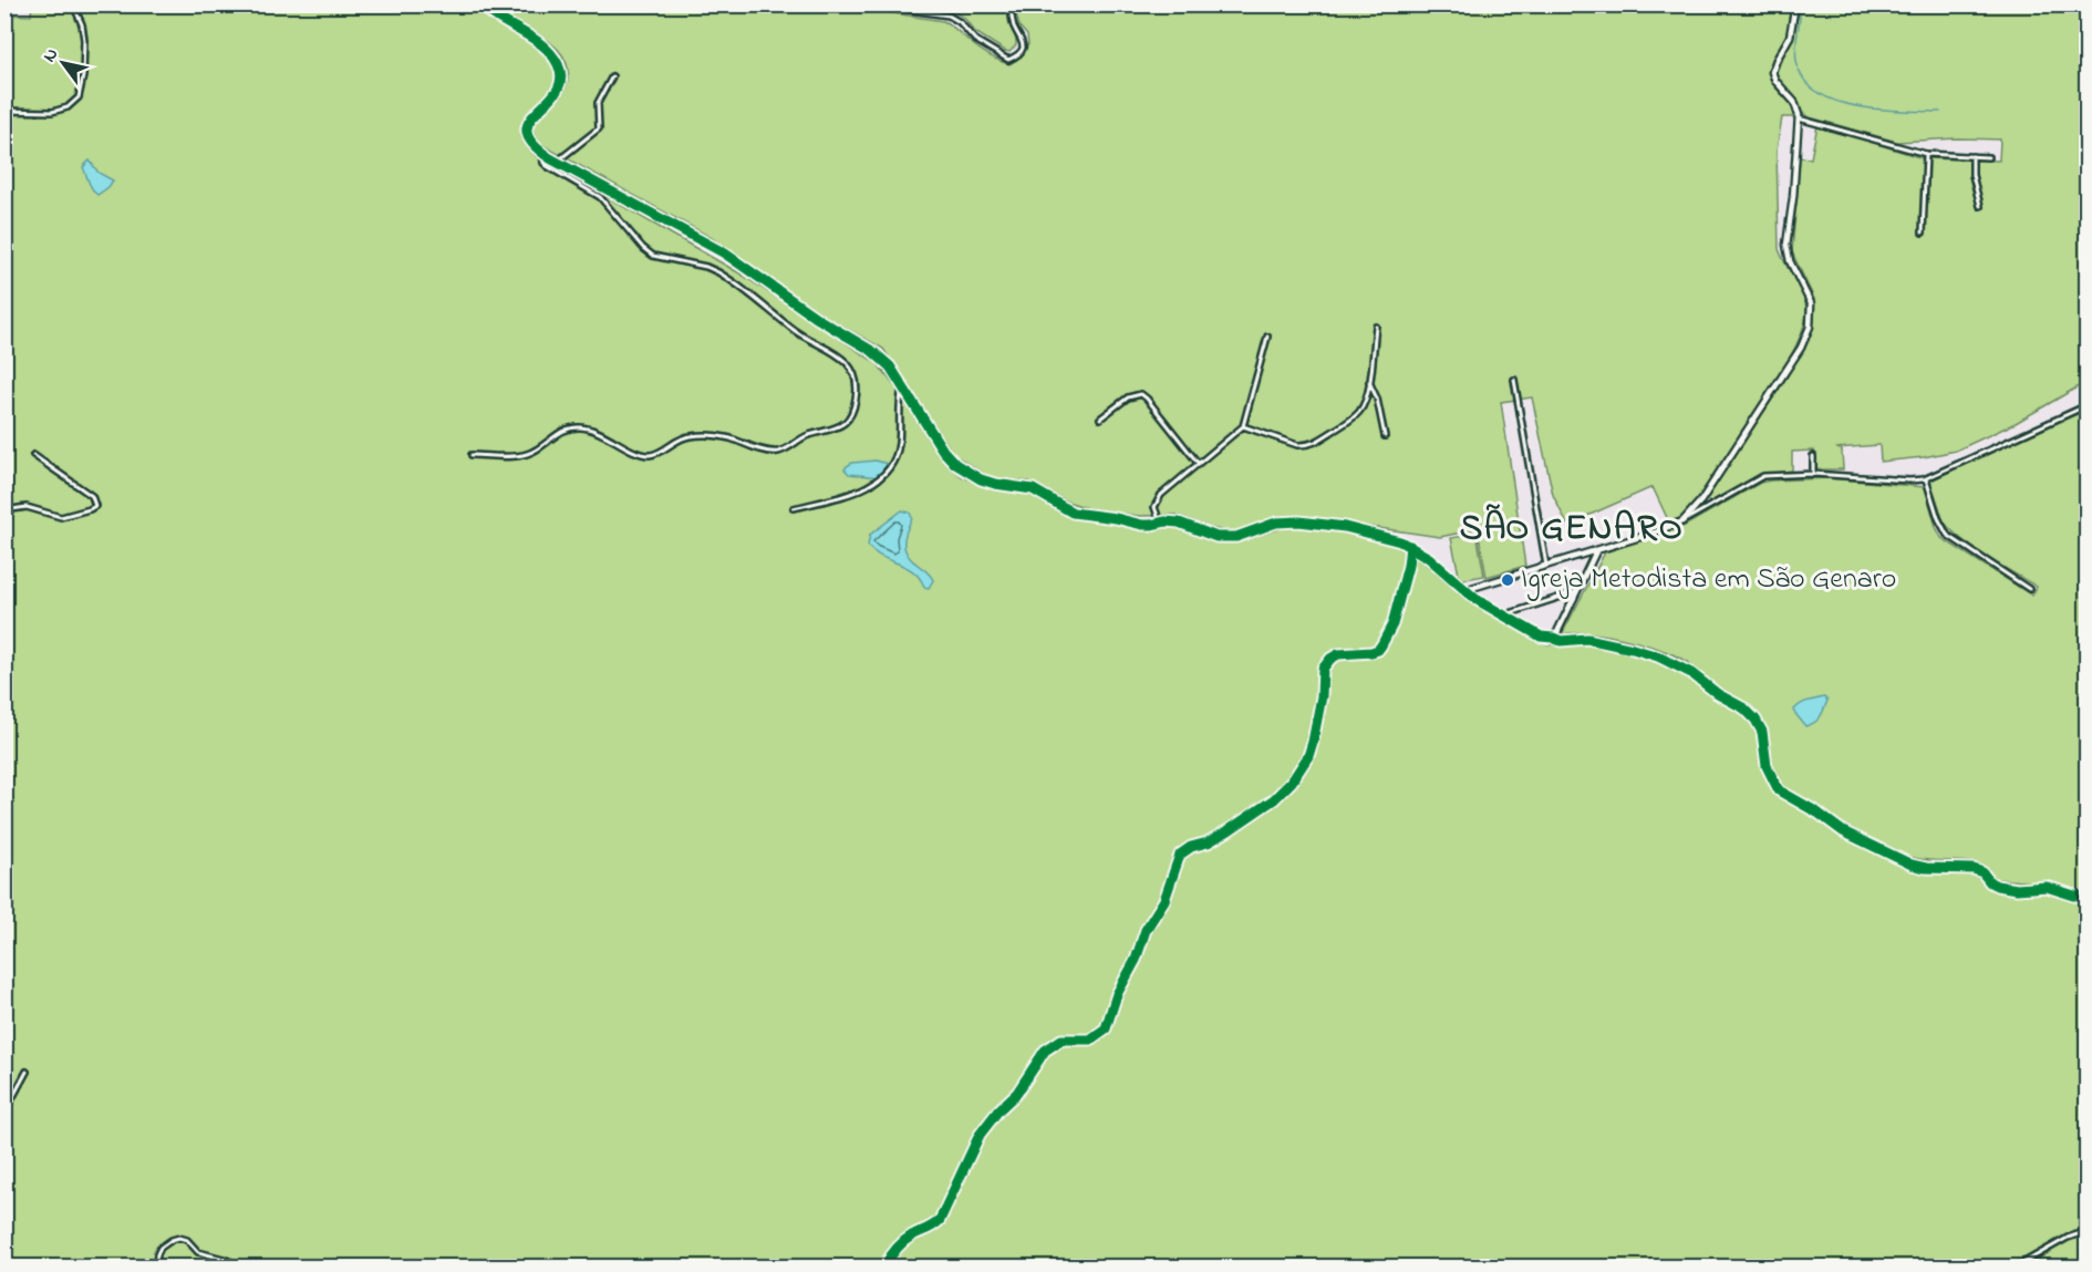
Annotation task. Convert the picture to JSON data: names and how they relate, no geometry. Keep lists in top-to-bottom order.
{
  "districts": ["SÃO GENARO"],
  "places": ["Igreja Metodista em São Genaro"],
  "north": "top left"
}
